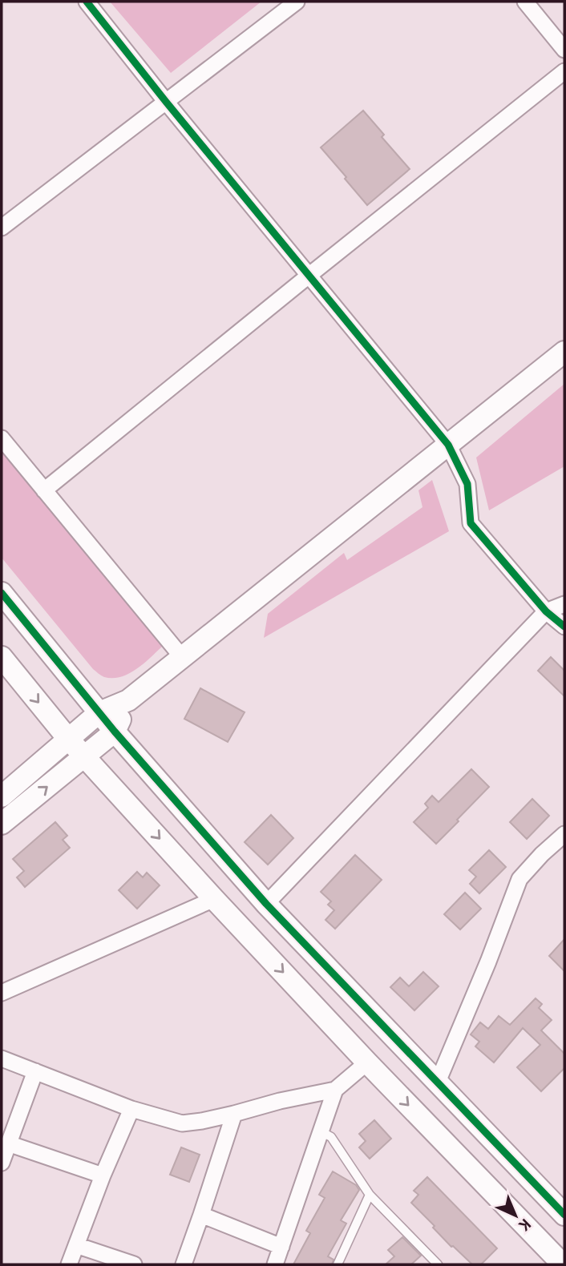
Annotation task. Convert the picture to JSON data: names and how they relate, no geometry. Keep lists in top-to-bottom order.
{
  "north": "bottom right"
}
